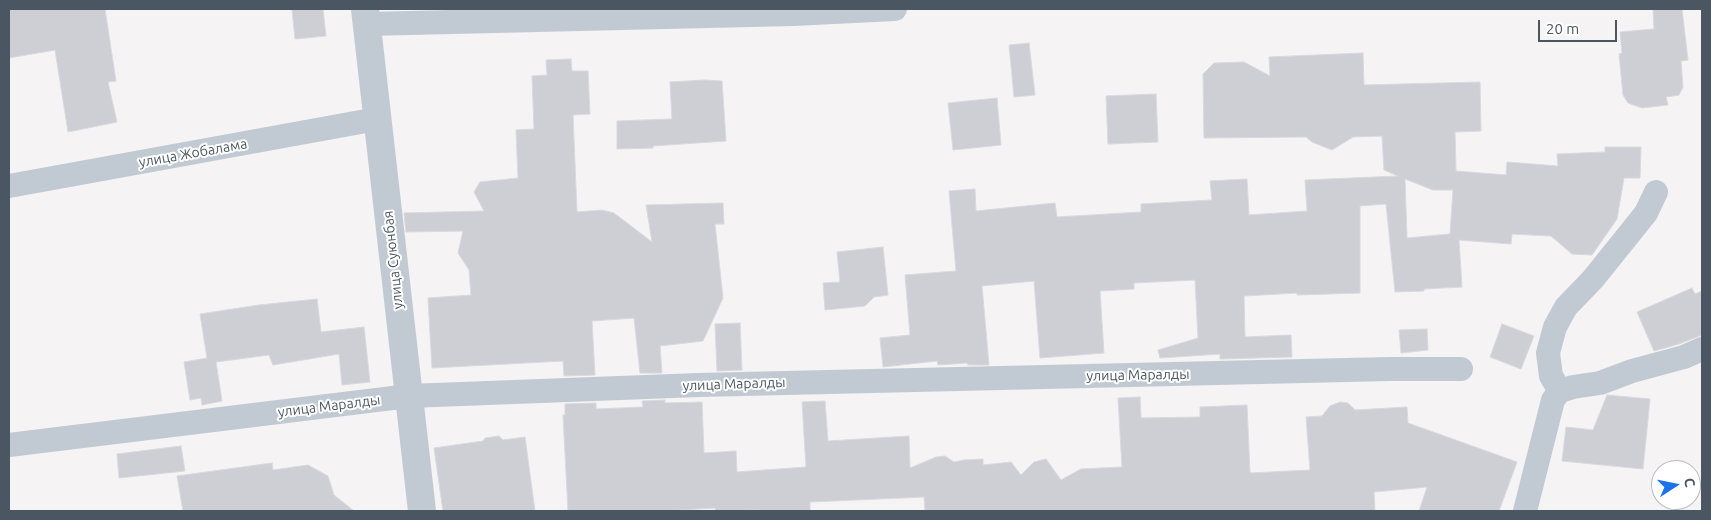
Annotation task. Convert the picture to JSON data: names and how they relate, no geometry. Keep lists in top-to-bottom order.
{
  "streets": {
    "street": ["улица Жобалама", "улица Суюнбая", "улица Маралды"]
  },
  "crossings": [
    ["улица Жобалама", "улица Суюнбая"],
    ["улица Суюнбая", "улица Маралды"]
  ],
  "scale_bar": "20 m",
  "north": "right"
}
